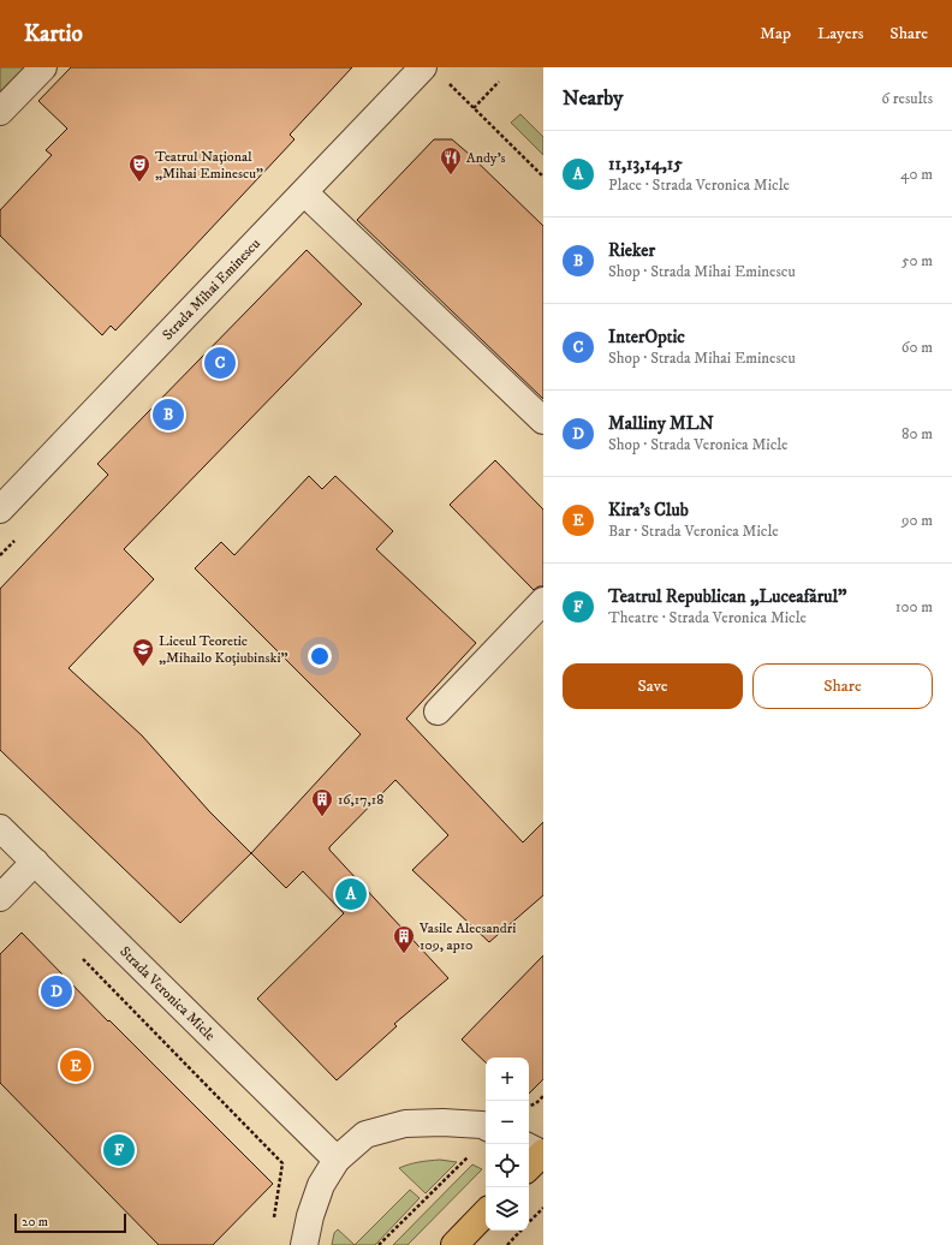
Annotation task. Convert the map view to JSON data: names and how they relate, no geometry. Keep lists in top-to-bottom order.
{
  "streets": {
    "street": ["Strada Mihai Eminescu", "Strada Veronica Micle"]
  },
  "places": {
    "restaurant": ["Andy's"],
    "theatre": ["Teatrul Național „Mihai Eminescu”"],
    "school or university": ["Liceul Teoretic „Mihailo Koțiubinski”"],
    "building": ["16,17,18", "Vasile Alecsandri 109, ap10"]
  },
  "scale_bar": "20 m",
  "page": {
    "header": "Kartio",
    "nav": ["Map", "Layers", "Share"],
    "heading": ["Nearby", "6 results"],
    "list": [
      {
        "mark": "A",
        "name": "11,13,14,15",
        "note": "Place · Strada Veronica Micle",
        "value": "40 m"
      },
      {
        "mark": "B",
        "name": "Rieker",
        "note": "Shop · Strada Mihai Eminescu",
        "value": "50 m"
      },
      {
        "mark": "C",
        "name": "InterOptic",
        "note": "Shop · Strada Mihai Eminescu",
        "value": "60 m"
      },
      {
        "mark": "D",
        "name": "Malliny MLN",
        "note": "Shop · Strada Veronica Micle",
        "value": "80 m"
      },
      {
        "mark": "E",
        "name": "Kira's Club",
        "note": "Bar · Strada Veronica Micle",
        "value": "90 m"
      },
      {
        "mark": "F",
        "name": "Teatrul Republican „Luceafărul”",
        "note": "Theatre · Strada Veronica Micle",
        "value": "100 m"
      }
    ],
    "pins": [
      "C",
      "B",
      "A",
      "D",
      "E",
      "F"
    ],
    "buttons": ["Save", "Share"],
    "map_buttons": ["+", "−"],
    "scale": "20 m"
  }
}
